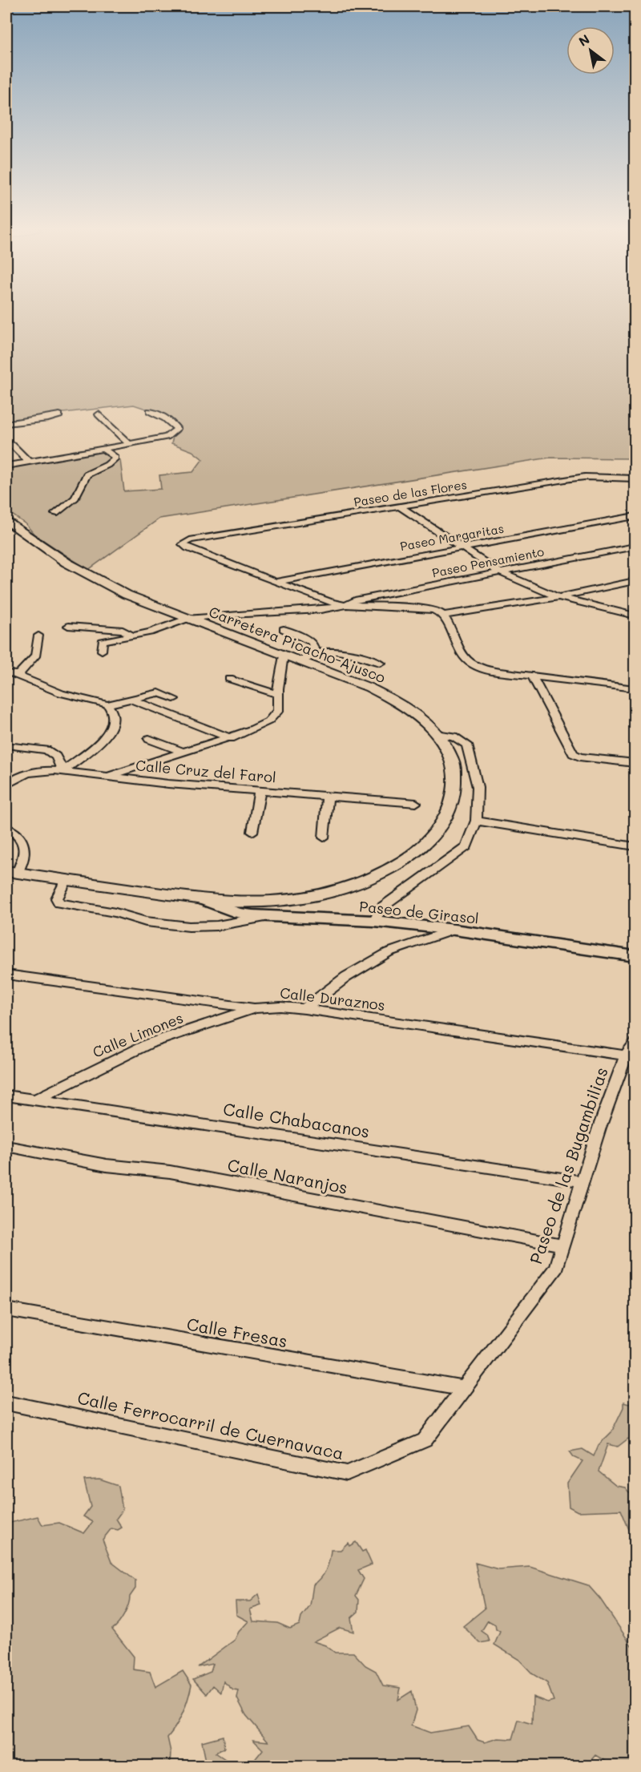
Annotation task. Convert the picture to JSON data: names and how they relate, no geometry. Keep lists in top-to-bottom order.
{
  "streets": {
    "main road": ["Carretera Picacho-Ajusco"],
    "street": [
      "Paseo de las Flores",
      "Paseo Margaritas",
      "Paseo Pensamiento",
      "Calle Cruz del Farol",
      "Paseo de Girasol",
      "Calle Duraznos",
      "Calle Limones",
      "Calle Chabacanos",
      "Paseo de las Bugambilias",
      "Calle Naranjos",
      "Calle Fresas",
      "Calle Ferrocarril de Cuernavaca"
    ]
  },
  "crossings": [
    ["Paseo de las Flores", "Paseo Margaritas"],
    ["Carretera Picacho-Ajusco", "Paseo de Girasol"],
    ["Calle Duraznos", "Calle Limones"],
    ["Calle Duraznos", "Paseo de las Bugambilias"],
    ["Calle Limones", "Calle Chabacanos"],
    ["Calle Chabacanos", "Paseo de las Bugambilias"],
    ["Paseo de las Bugambilias", "Calle Naranjos"],
    ["Paseo de las Bugambilias", "Calle Fresas"],
    ["Paseo de las Bugambilias", "Calle Ferrocarril de Cuernavaca"],
    ["Calle Fresas", "Calle Ferrocarril de Cuernavaca"]
  ],
  "north": "top left"
}
